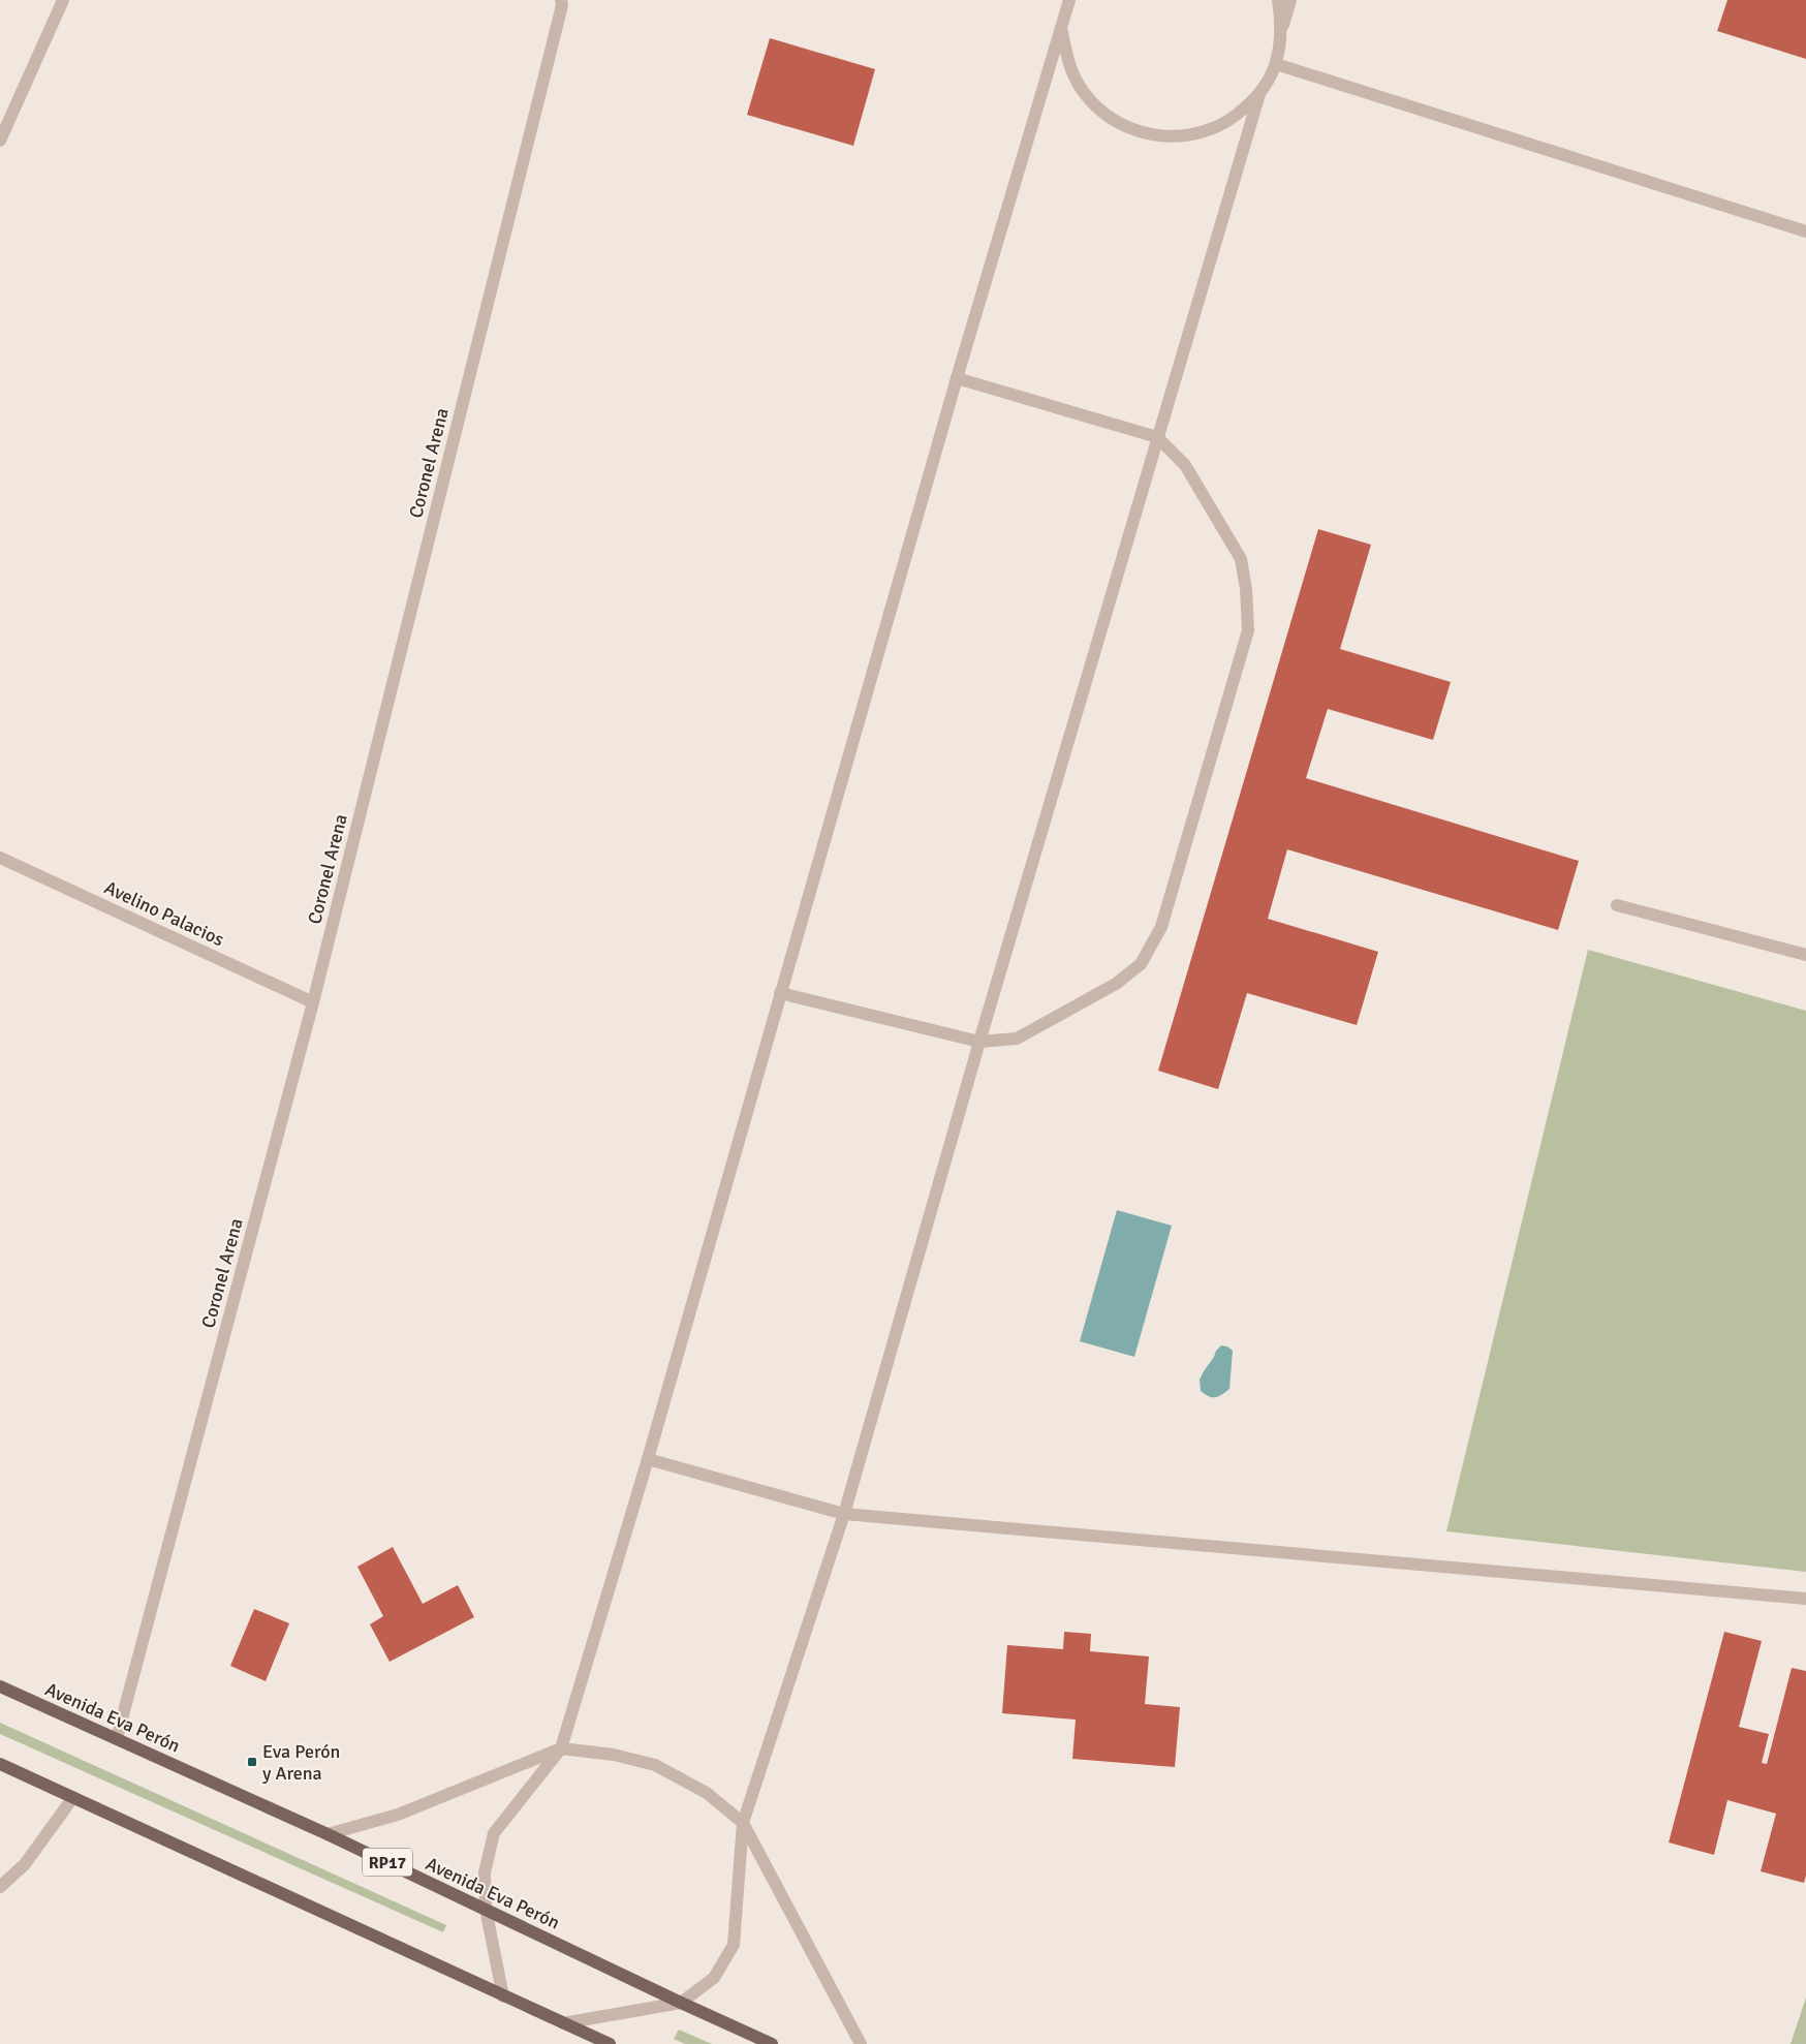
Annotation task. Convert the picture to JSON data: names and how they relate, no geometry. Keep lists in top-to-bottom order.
{
  "streets": {
    "main road": ["Avenida Eva Perón", "RP17"],
    "street": ["Coronel Arena", "Avelino Palacios"]
  },
  "crossings": [
    ["Coronel Arena", "Avelino Palacios"],
    ["Coronel Arena", "Avenida Eva Perón"]
  ],
  "places": {
    "transit": ["Eva Perón y Arena"]
  }
}
